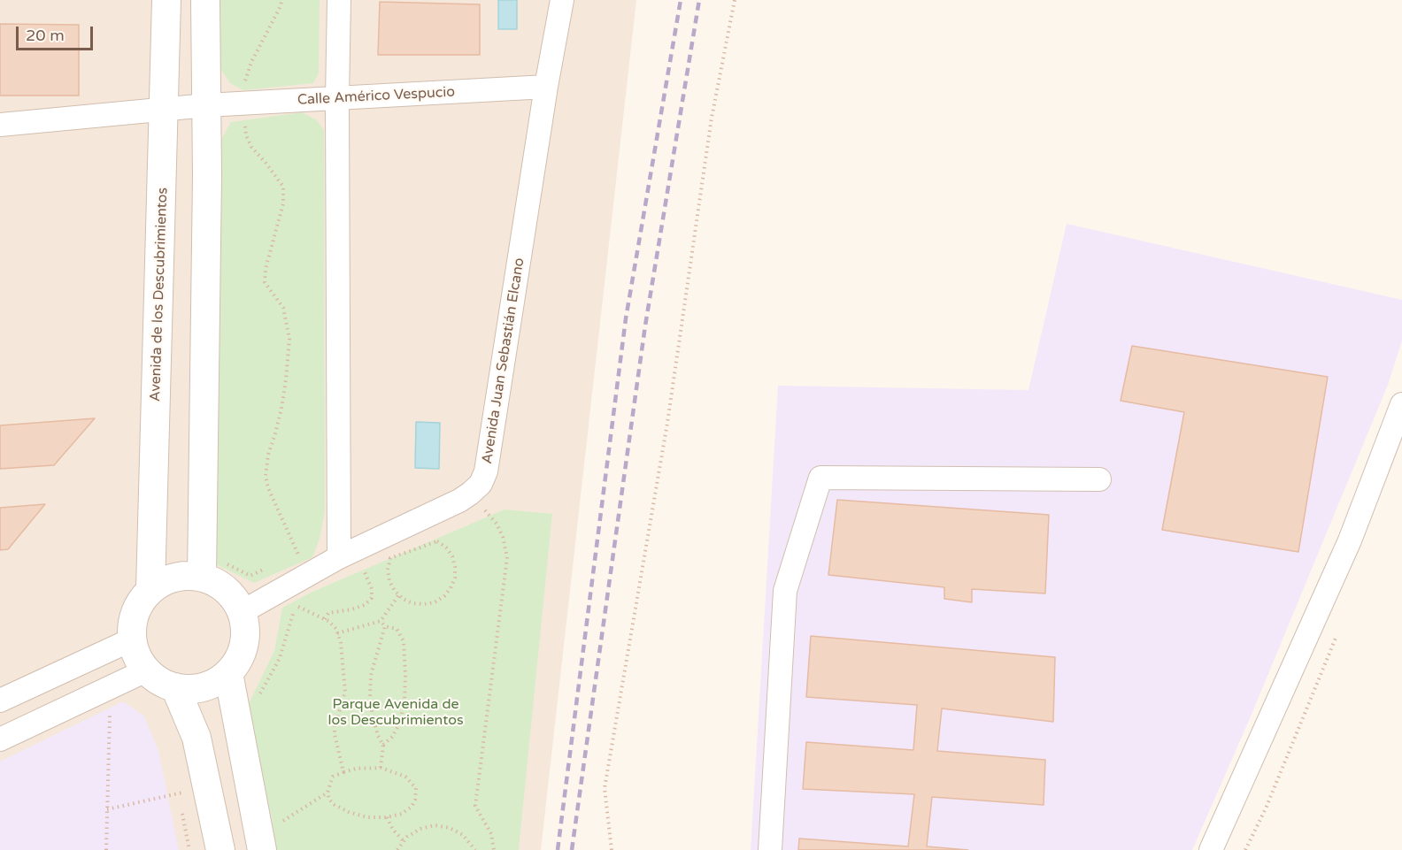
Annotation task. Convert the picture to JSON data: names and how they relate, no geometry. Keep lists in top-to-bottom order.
{
  "streets": {
    "street": ["Calle Américo Vespucio", "Avenida de los Descubrimientos", "Avenida Juan Sebastián Elcano"]
  },
  "crossings": [
    ["Calle Américo Vespucio", "Avenida de los Descubrimientos"],
    ["Calle Américo Vespucio", "Avenida Juan Sebastián Elcano"],
    ["Avenida de los Descubrimientos", "Avenida Juan Sebastián Elcano"]
  ],
  "parks": ["Parque Avenida de los Descubrimientos"],
  "scale_bar": "20 m"
}
